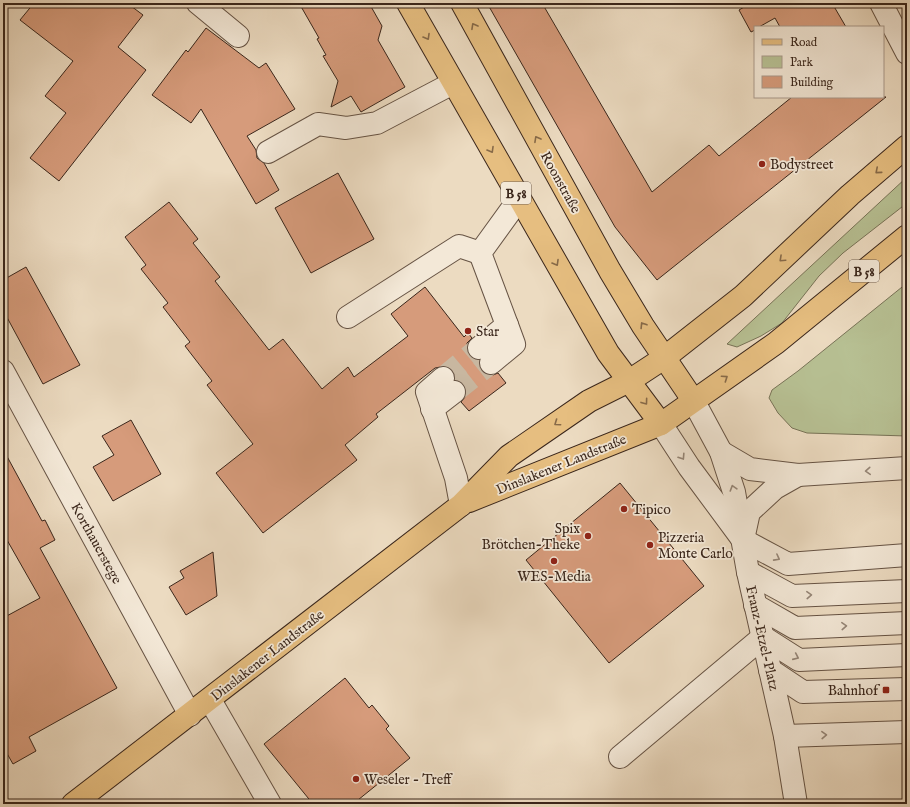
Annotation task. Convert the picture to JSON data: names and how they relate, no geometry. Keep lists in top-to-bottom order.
{
  "streets": {
    "main road": ["Roonstraße", "B 58", "Dinslakener Landstraße"],
    "street": ["Korthauerstege", "Franz-Etzel-Platz"]
  },
  "crossings": [
    ["Roonstraße", "B 58"],
    ["Roonstraße", "Dinslakener Landstraße"],
    ["Roonstraße", "Franz-Etzel-Platz"],
    ["B 58", "Dinslakener Landstraße"],
    ["B 58", "Franz-Etzel-Platz"],
    ["Dinslakener Landstraße", "Korthauerstege"],
    ["Dinslakener Landstraße", "Franz-Etzel-Platz"]
  ],
  "places": {
    "other": [
      "Bodystreet",
      "Star",
      "Tipico",
      "Spix Brötchen-Theke",
      "Pizzeria Monte Carlo",
      "WES-Media",
      "Weseler - Treff"
    ],
    "transit": ["Bahnhof"]
  },
  "legend": ["Road", "Park", "Building"]
}
